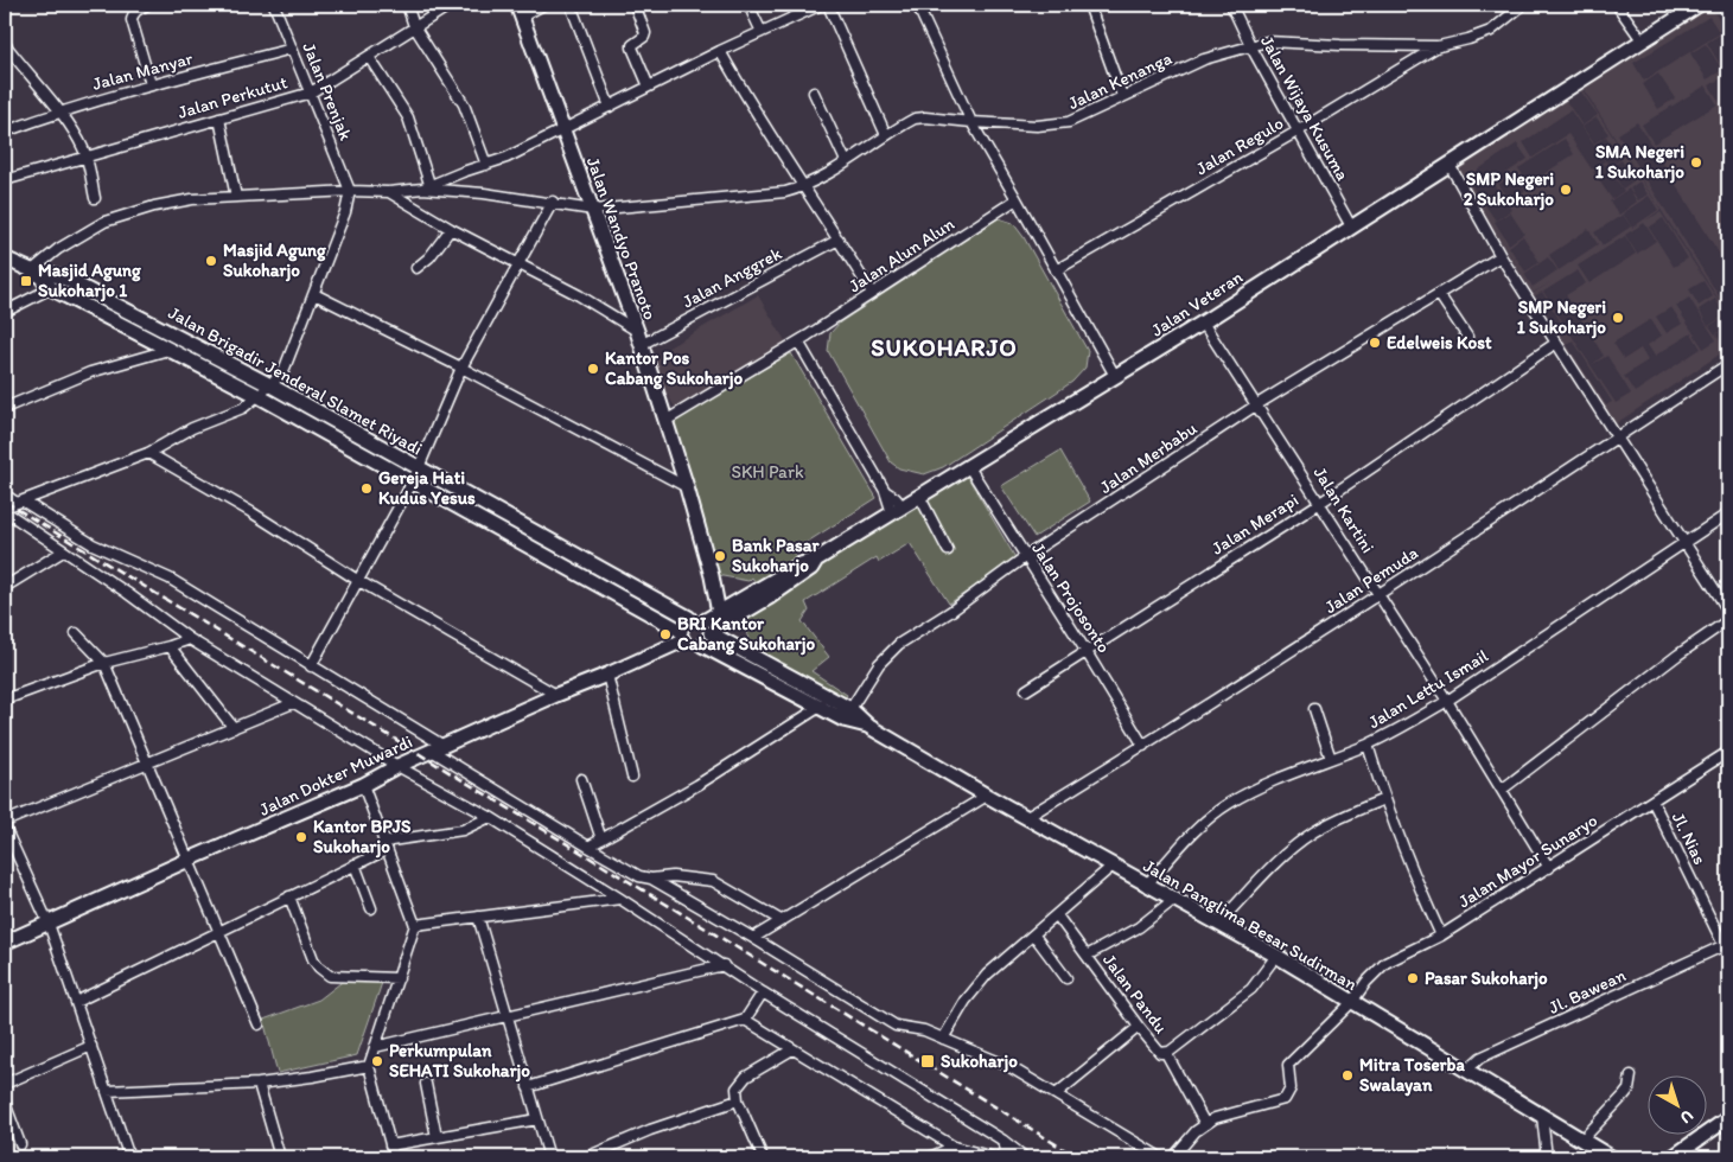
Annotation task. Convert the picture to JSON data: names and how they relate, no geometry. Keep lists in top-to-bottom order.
{
  "streets": {
    "main road": [
      "Jalan Wandyo Pranoto",
      "Jalan Veteran",
      "Jalan Brigadir Jenderal Slamet Riyadi",
      "Jalan Dokter Muwardi",
      "Jalan Panglima Besar Sudirman"
    ],
    "street": [
      "Jalan Manyar",
      "Jalan Kenanga",
      "Jalan Prenjak",
      "Jalan Perkutut",
      "Jalan Wijaya Kusuma",
      "Jalan Regulo",
      "Jalan Alun Alun",
      "Jalan Anggrek",
      "Jalan Merbabu",
      "Jalan Kartini",
      "Jalan Merapi",
      "Jalan Pemuda",
      "Jalan Projosonto",
      "Jalan Lettu Ismail",
      "Jl. Nias",
      "Jalan Mayor Sunaryo",
      "Jl. Bawean",
      "Jalan Pandu"
    ]
  },
  "crossings": [
    ["Jalan Manyar", "Jalan Prenjak"],
    ["Jalan Kenanga", "Jalan Wijaya Kusuma"],
    ["Jalan Kenanga", "Jalan Regulo"],
    ["Jalan Kenanga", "Jalan Wandyo Pranoto"],
    ["Jalan Prenjak", "Jalan Perkutut"],
    ["Jalan Wijaya Kusuma", "Jalan Regulo"],
    ["Jalan Wijaya Kusuma", "Jalan Veteran"],
    ["Jalan Wandyo Pranoto", "Jalan Alun Alun"],
    ["Jalan Wandyo Pranoto", "Jalan Anggrek"],
    ["Jalan Wandyo Pranoto", "Jalan Veteran"],
    ["Jalan Veteran", "Jalan Brigadir Jenderal Slamet Riyadi"],
    ["Jalan Veteran", "Jalan Kartini"],
    ["Jalan Veteran", "Jalan Projosonto"],
    ["Jalan Veteran", "Jalan Dokter Muwardi"],
    ["Jalan Veteran", "Jalan Panglima Besar Sudirman"],
    ["Jalan Brigadir Jenderal Slamet Riyadi", "Jalan Dokter Muwardi"],
    ["Jalan Brigadir Jenderal Slamet Riyadi", "Jalan Panglima Besar Sudirman"],
    ["Jalan Merbabu", "Jalan Kartini"],
    ["Jalan Merbabu", "Jalan Projosonto"],
    ["Jalan Merbabu", "Jalan Panglima Besar Sudirman"],
    ["Jalan Kartini", "Jalan Merapi"],
    ["Jalan Kartini", "Jalan Pemuda"],
    ["Jalan Kartini", "Jalan Lettu Ismail"],
    ["Jalan Kartini", "Jalan Mayor Sunaryo"],
    ["Jalan Merapi", "Jalan Projosonto"],
    ["Jalan Pemuda", "Jalan Projosonto"],
    ["Jalan Pemuda", "Jalan Panglima Besar Sudirman"],
    ["Jalan Lettu Ismail", "Jalan Panglima Besar Sudirman"],
    ["Jalan Dokter Muwardi", "Jalan Panglima Besar Sudirman"],
    ["Jl. Nias", "Jalan Mayor Sunaryo"],
    ["Jl. Nias", "Jl. Bawean"],
    ["Jalan Mayor Sunaryo", "Jalan Panglima Besar Sudirman"],
    ["Jalan Panglima Besar Sudirman", "Jl. Bawean"],
    ["Jalan Panglima Besar Sudirman", "Jalan Pandu"]
  ],
  "districts": ["SUKOHARJO"],
  "parks": ["SKH Park"],
  "places": {
    "other": [
      "SMA Negeri 1 Sukoharjo",
      "SMP Negeri 2 Sukoharjo",
      "Masjid Agung Sukoharjo",
      "SMP Negeri 1 Sukoharjo",
      "Edelweis Kost",
      "Kantor Pos Cabang Sukoharjo",
      "Gereja Hati Kudus Yesus",
      "Bank Pasar Sukoharjo",
      "BRI Kantor Cabang Sukoharjo",
      "Kantor BPJS Sukoharjo",
      "Pasar Sukoharjo",
      "Perkumpulan SEHATI Sukoharjo",
      "Mitra Toserba Swalayan"
    ],
    "transit": ["Masjid Agung Sukoharjo 1", "Sukoharjo"]
  },
  "north": "bottom right"
}
